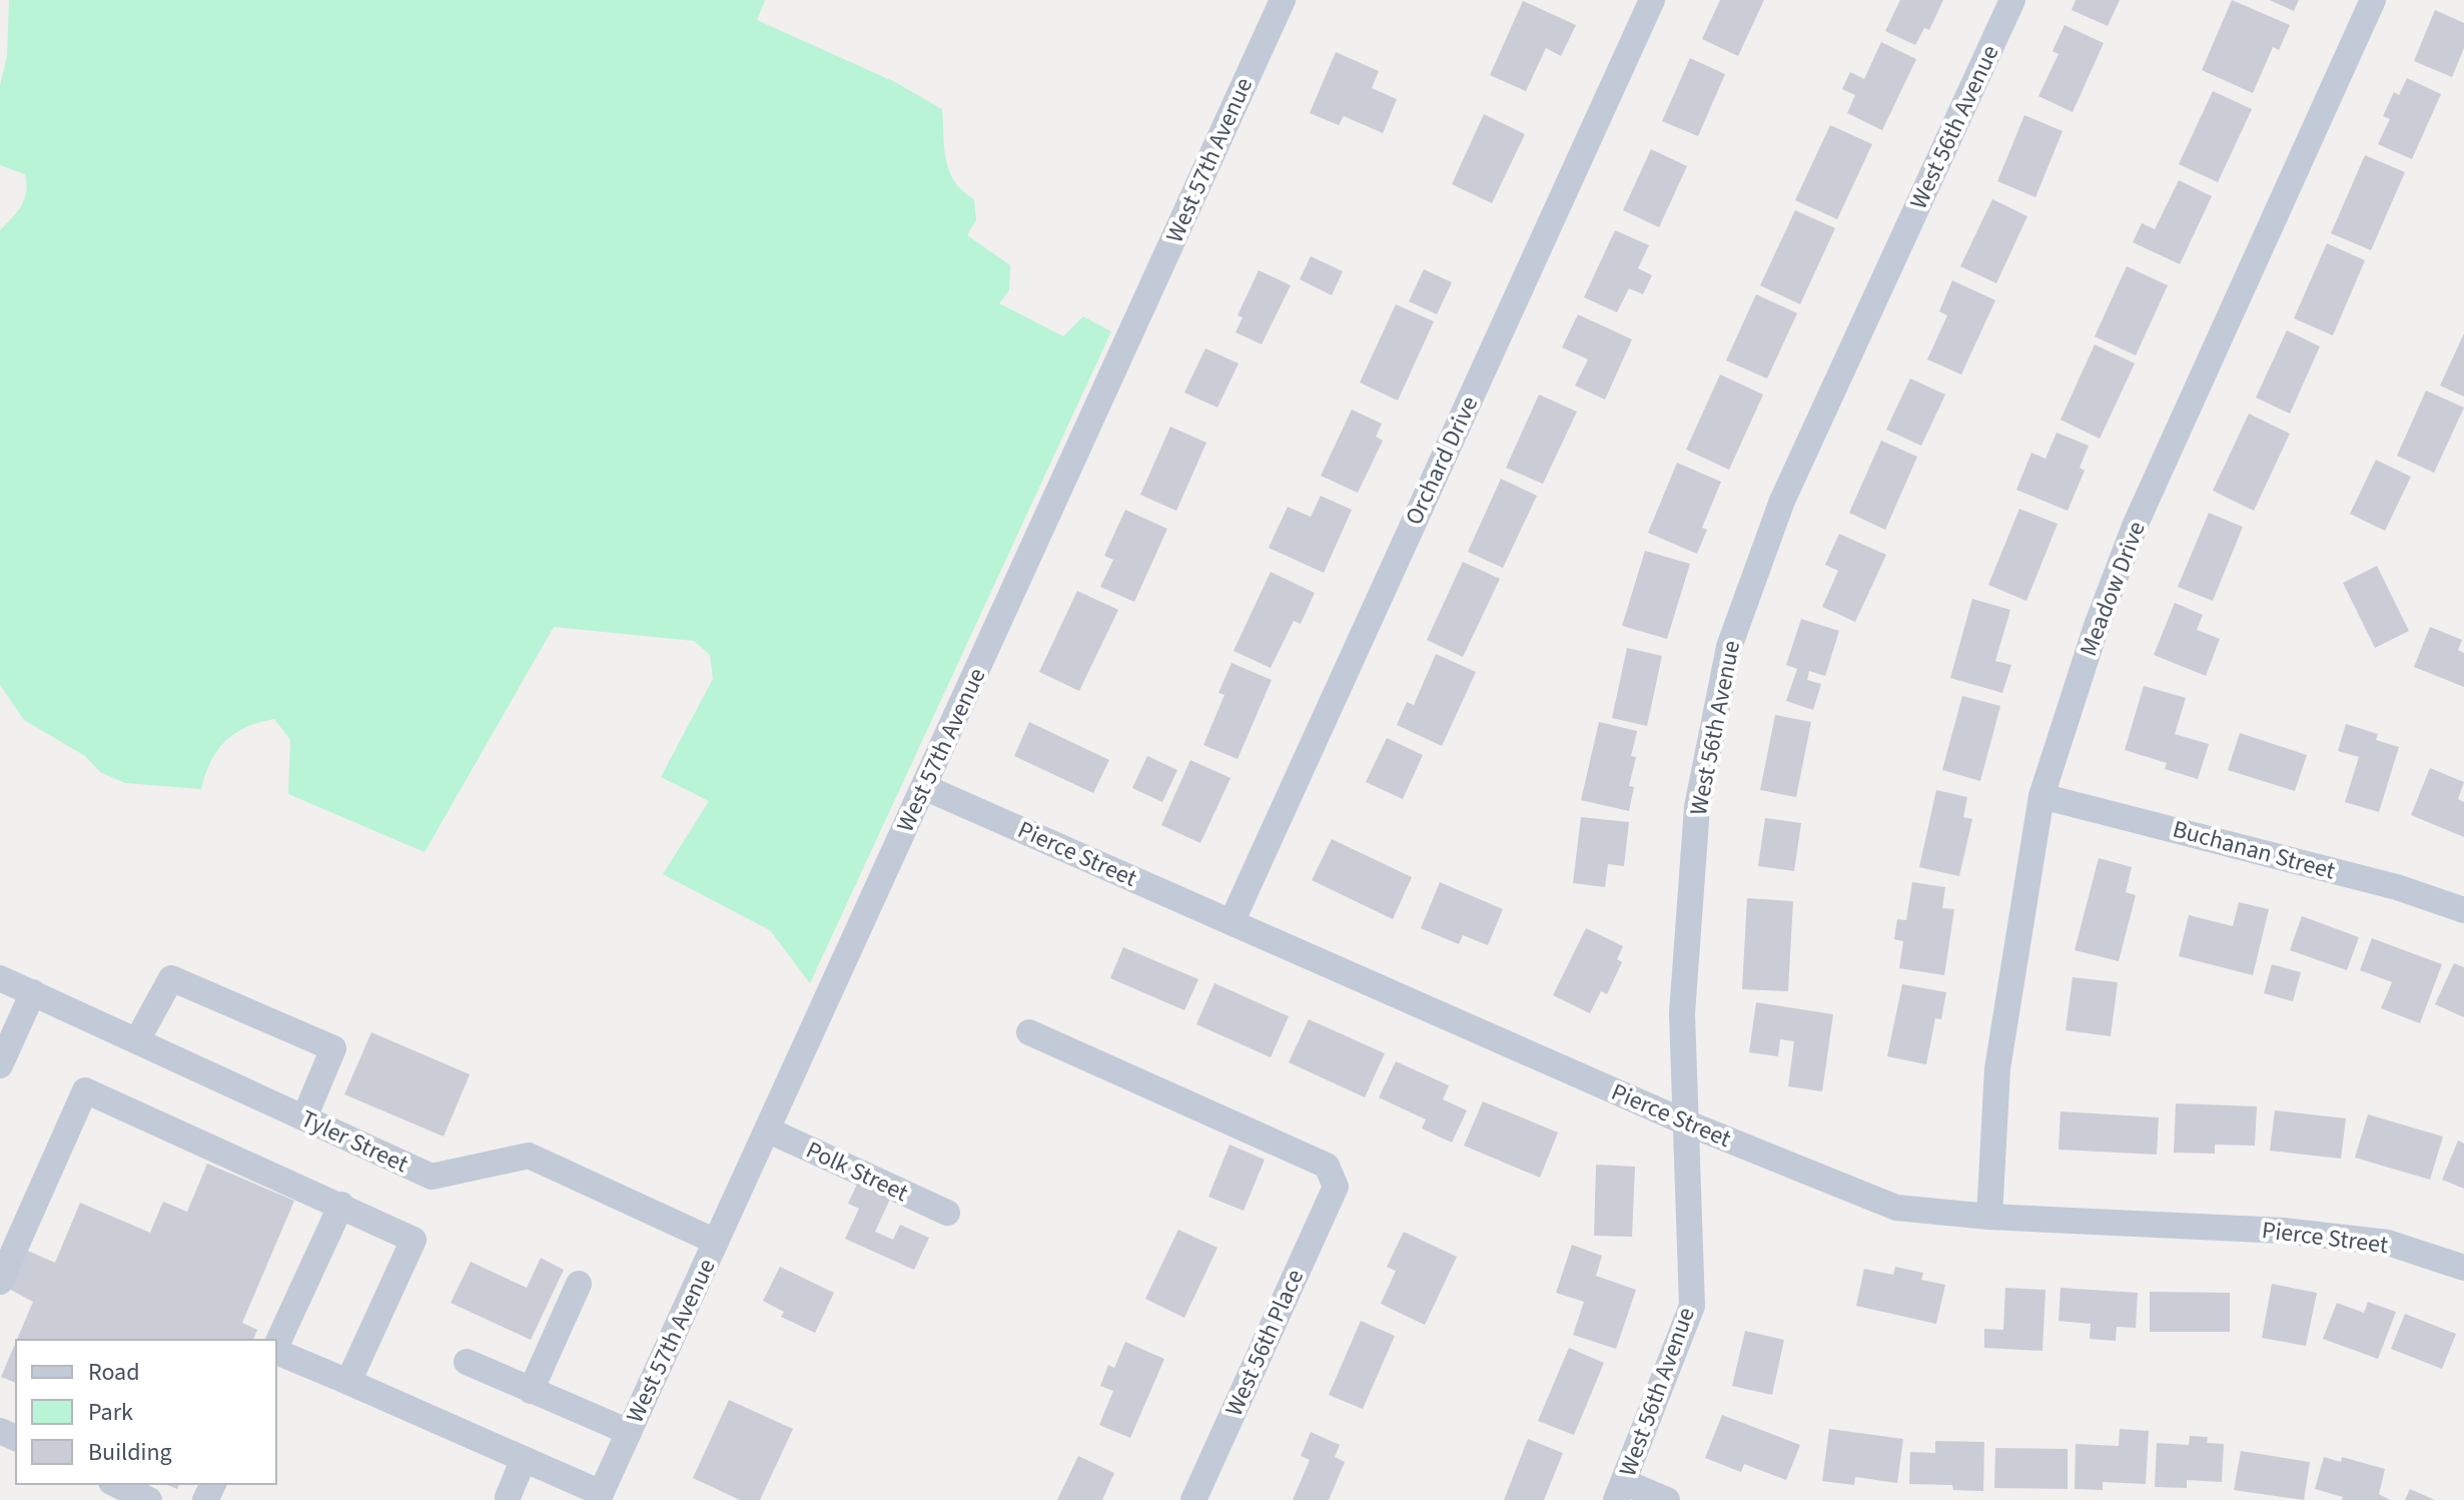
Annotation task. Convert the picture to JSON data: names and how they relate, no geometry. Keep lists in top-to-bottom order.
{
  "streets": {
    "street": [
      "West 56th Avenue",
      "West 57th Avenue",
      "Orchard Drive",
      "Meadow Drive",
      "Buchanan Street",
      "Pierce Street",
      "Tyler Street",
      "Polk Street",
      "West 56th Place"
    ]
  },
  "crossings": [
    ["West 56th Avenue", "Pierce Street"],
    ["West 57th Avenue", "Pierce Street"],
    ["West 57th Avenue", "Tyler Street"],
    ["West 57th Avenue", "Polk Street"],
    ["Orchard Drive", "Pierce Street"],
    ["Meadow Drive", "Buchanan Street"],
    ["Meadow Drive", "Pierce Street"]
  ],
  "legend": ["Road", "Park", "Building"]
}
